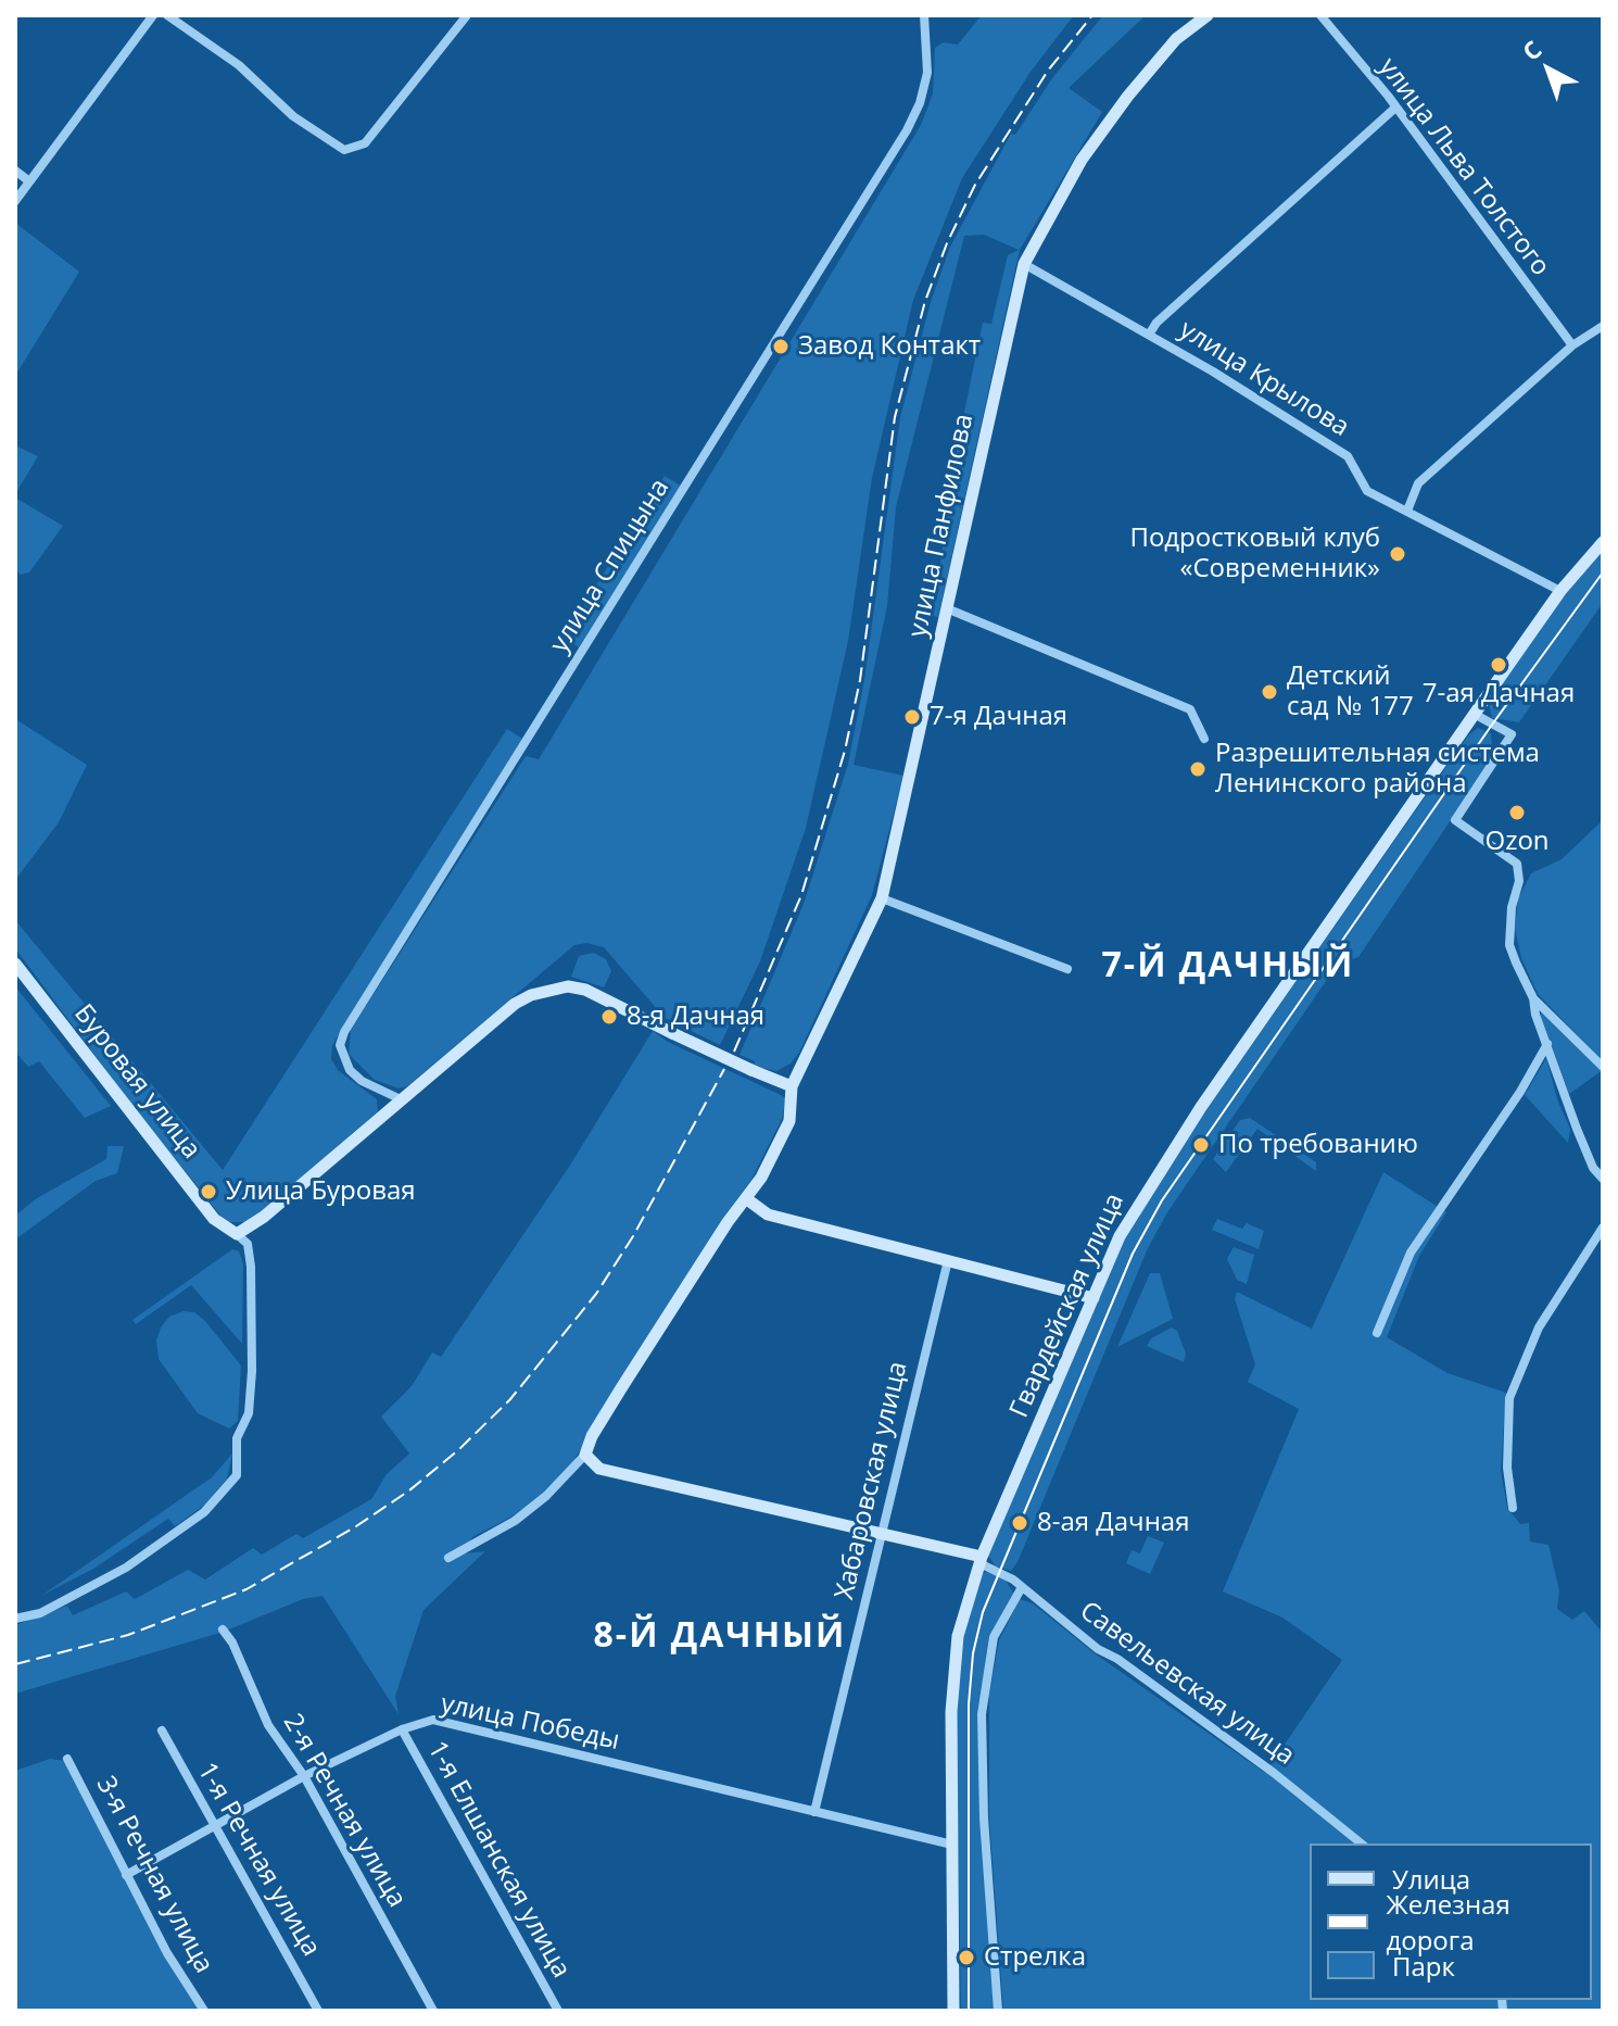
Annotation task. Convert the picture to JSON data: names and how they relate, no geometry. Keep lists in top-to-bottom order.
{
  "streets": {
    "main road": ["улица Панфилова", "Буровая улица", "Гвардейская улица"],
    "street": [
      "улица Льва Толстого",
      "улица Крылова",
      "улица Спицына",
      "Хабаровская улица",
      "Савельевская улица",
      "улица Победы",
      "2-я Речная улица",
      "1-я Речная улица",
      "1-я Елшанская улица",
      "3-я Речная улица"
    ]
  },
  "crossings": [
    ["улица Крылова", "улица Панфилова"],
    ["улица Крылова", "Гвардейская улица"],
    ["Гвардейская улица", "Савельевская улица"],
    ["Гвардейская улица", "улица Победы"],
    ["Хабаровская улица", "улица Победы"],
    ["улица Победы", "2-я Речная улица"],
    ["улица Победы", "1-я Речная улица"],
    ["улица Победы", "1-я Елшанская улица"],
    ["улица Победы", "3-я Речная улица"]
  ],
  "districts": ["7-Й ДАЧНЫЙ", "8-Й ДАЧНЫЙ"],
  "places": [
    "Завод Контакт",
    "Подростковый клуб «Современник»",
    "7-ая Дачная",
    "Детский сад № 177",
    "7-я Дачная",
    "Разрешительная система Ленинского района",
    "Ozon",
    "8-я Дачная",
    "По требованию",
    "Улица Буровая",
    "8-ая Дачная",
    "Стрелка"
  ],
  "legend": ["Улица", "Железная дорога", "Парк"],
  "north": "top left"
}
